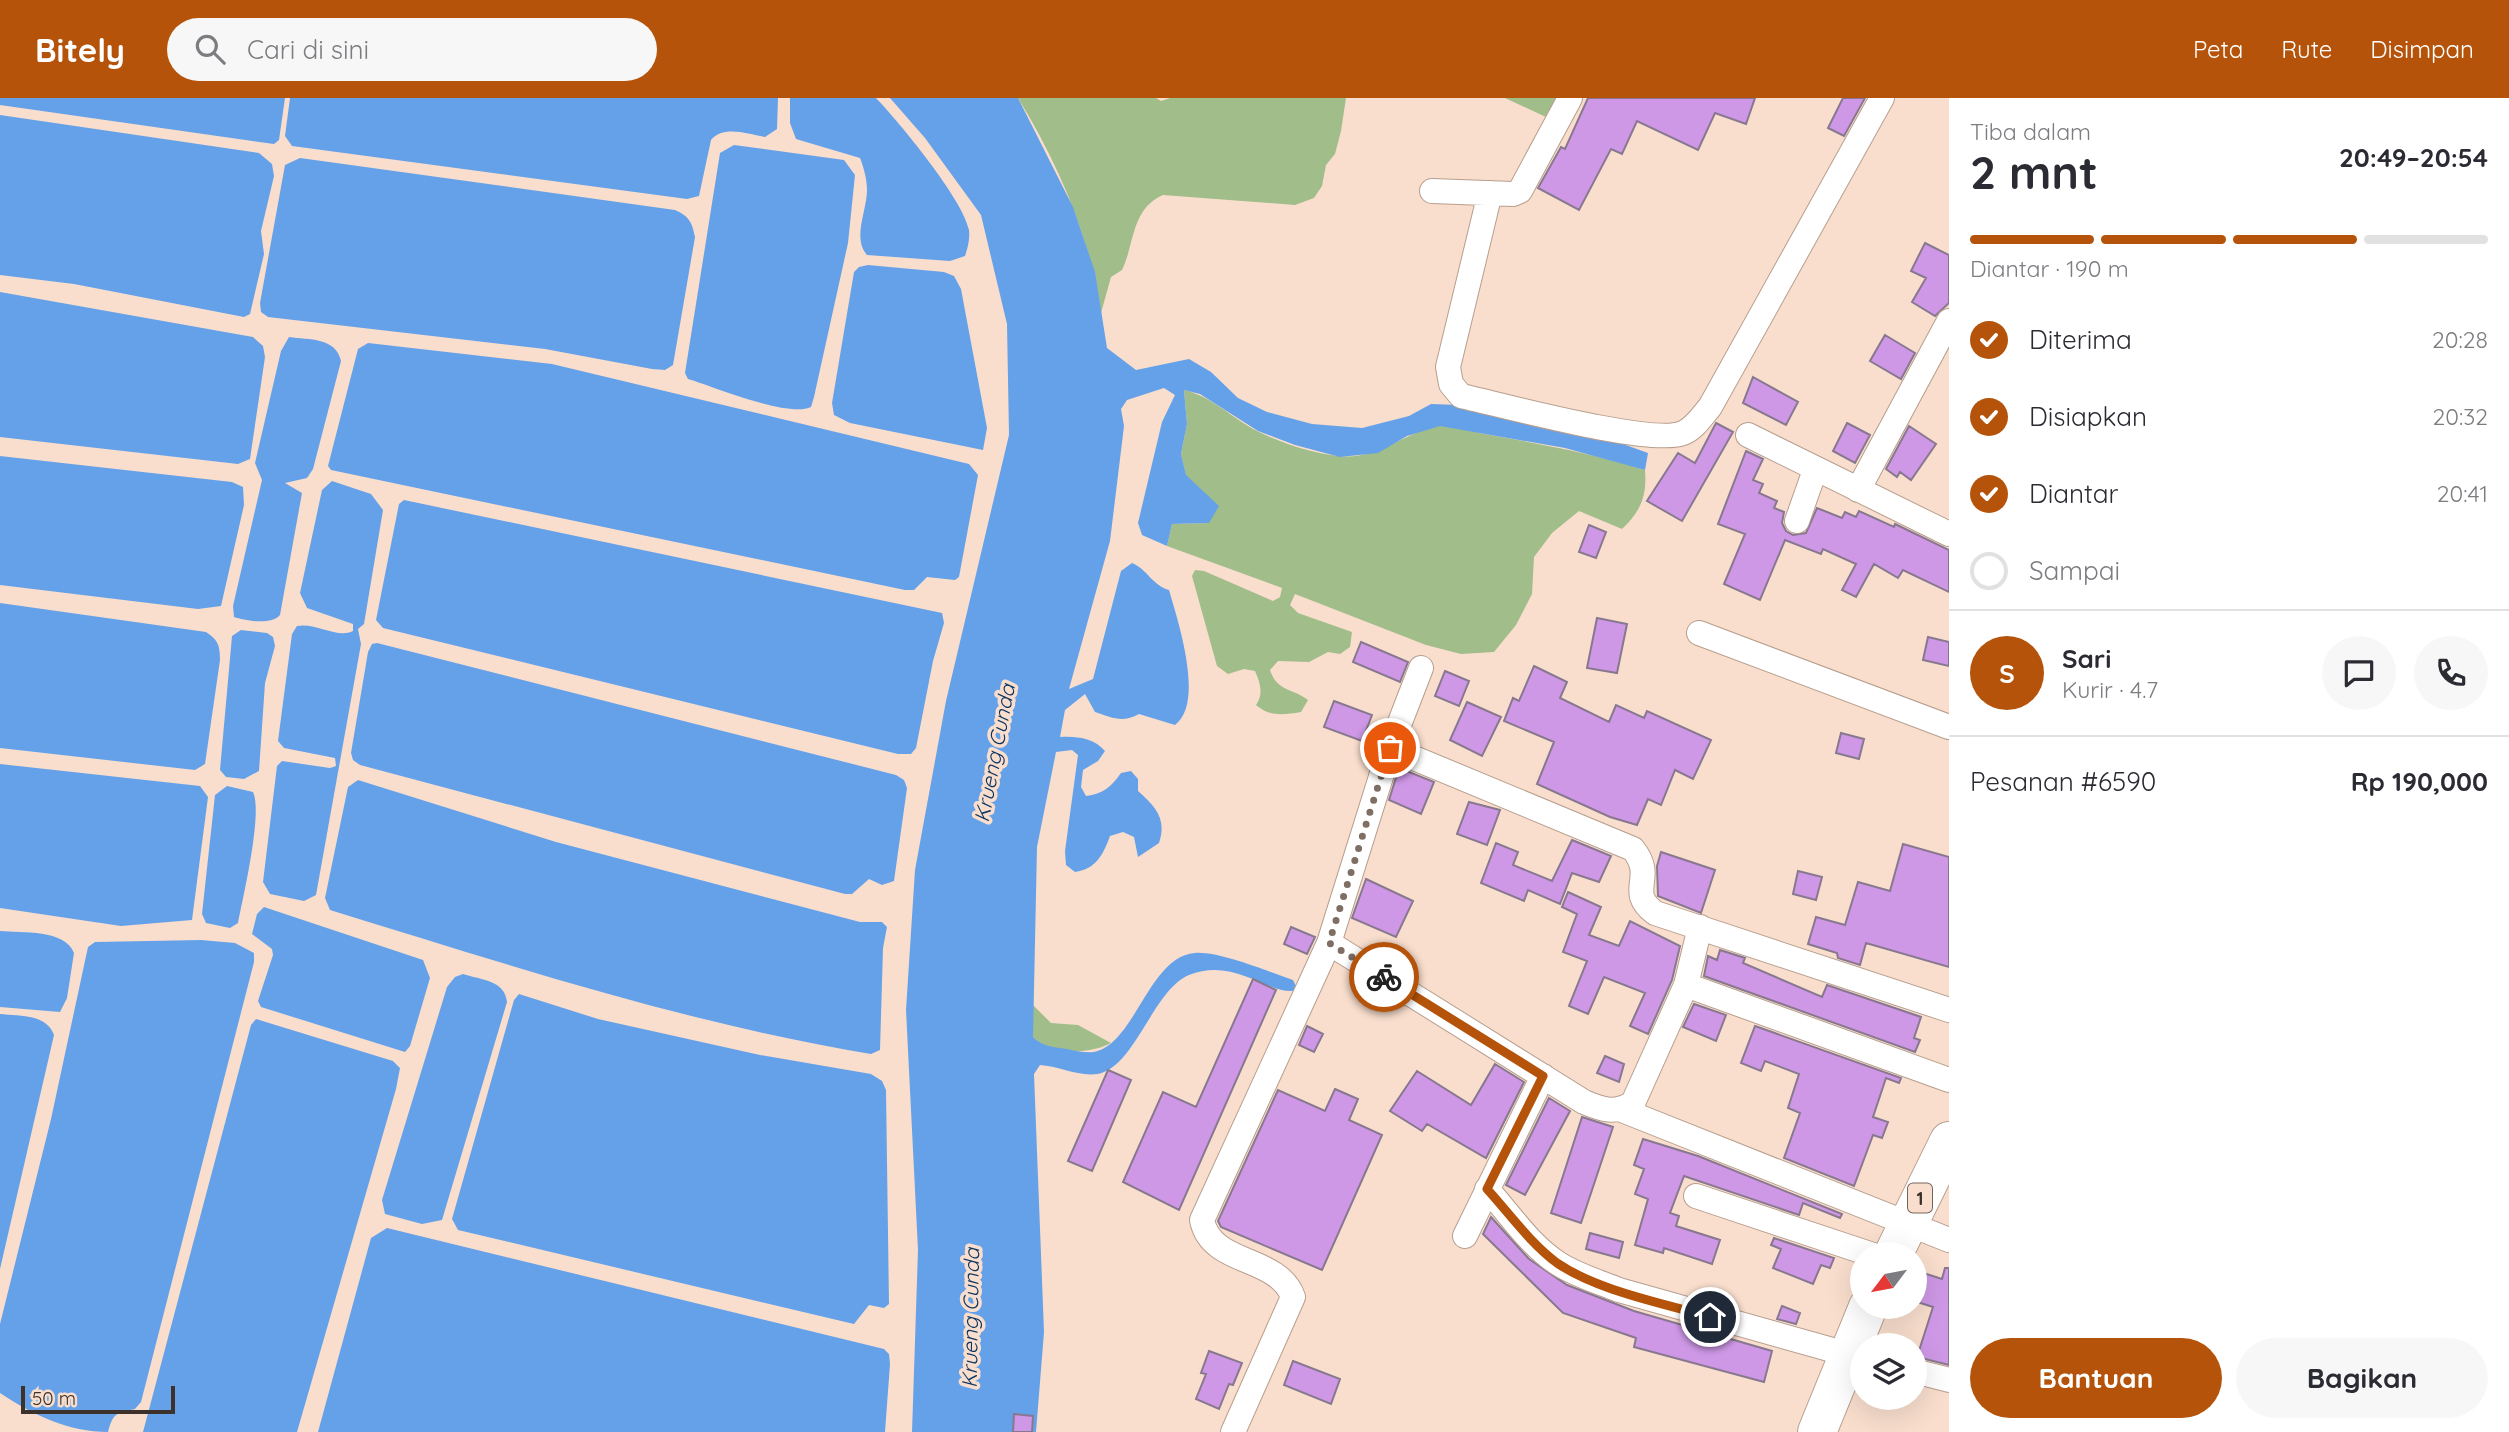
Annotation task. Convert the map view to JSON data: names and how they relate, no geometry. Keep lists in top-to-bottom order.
{
  "streets": {
    "highway": ["1"]
  },
  "water": ["Krueng Cunda"],
  "scale_bar": "50 m",
  "north": "bottom left",
  "page": {
    "header": "Bitely",
    "search": "Cari di sini",
    "nav": ["Peta", "Rute", "Disimpan"],
    "heading": ["2 mnt", "Tiba dalam", "20:49–20:54"],
    "panel": [
      "Sari",
      "Kurir · 4.7",
      "Pesanan #6590",
      "Rp 190,000"
    ],
    "bar": "Diantar · 190 m",
    "list": [
      ["Diterima", "20:28"],
      ["Disiapkan", "20:32"],
      ["Diantar", "20:41"],
      "Sampai"
    ],
    "round": "S",
    "buttons": ["Bantuan", "Bagikan"],
    "scale": "50 m"
  }
}
